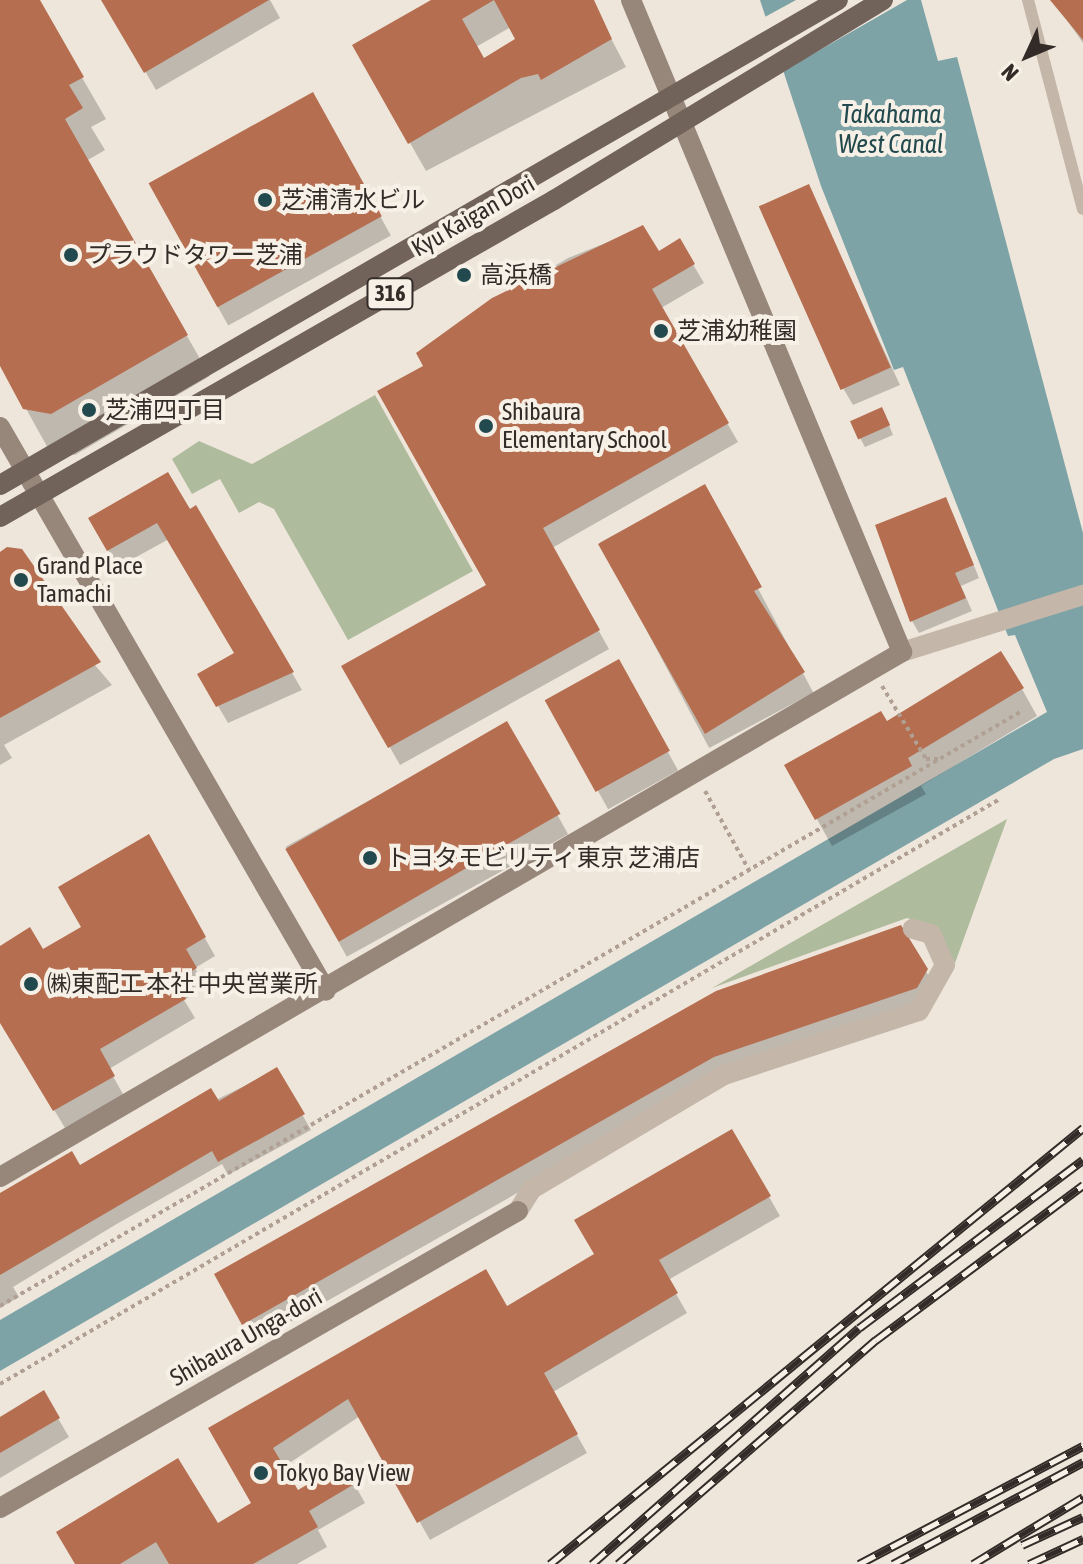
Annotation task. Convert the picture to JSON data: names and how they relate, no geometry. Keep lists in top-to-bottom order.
{
  "streets": {
    "main road": ["Kyu Kaigan Dori", "316"],
    "street": ["Shibaura Unga-dori"]
  },
  "water": ["Takahama West Canal"],
  "places": [
    "芝浦清水ビル",
    "プラウドタワー芝浦",
    "高浜橋",
    "芝浦幼稚園",
    "芝浦四丁目",
    "Shibaura Elementary School",
    "Grand Place Tamachi",
    "トヨタモビリティ東京 芝浦店",
    "㈱東配工 本社 中央営業所",
    "Tokyo Bay View"
  ],
  "north": "bottom left"
}
